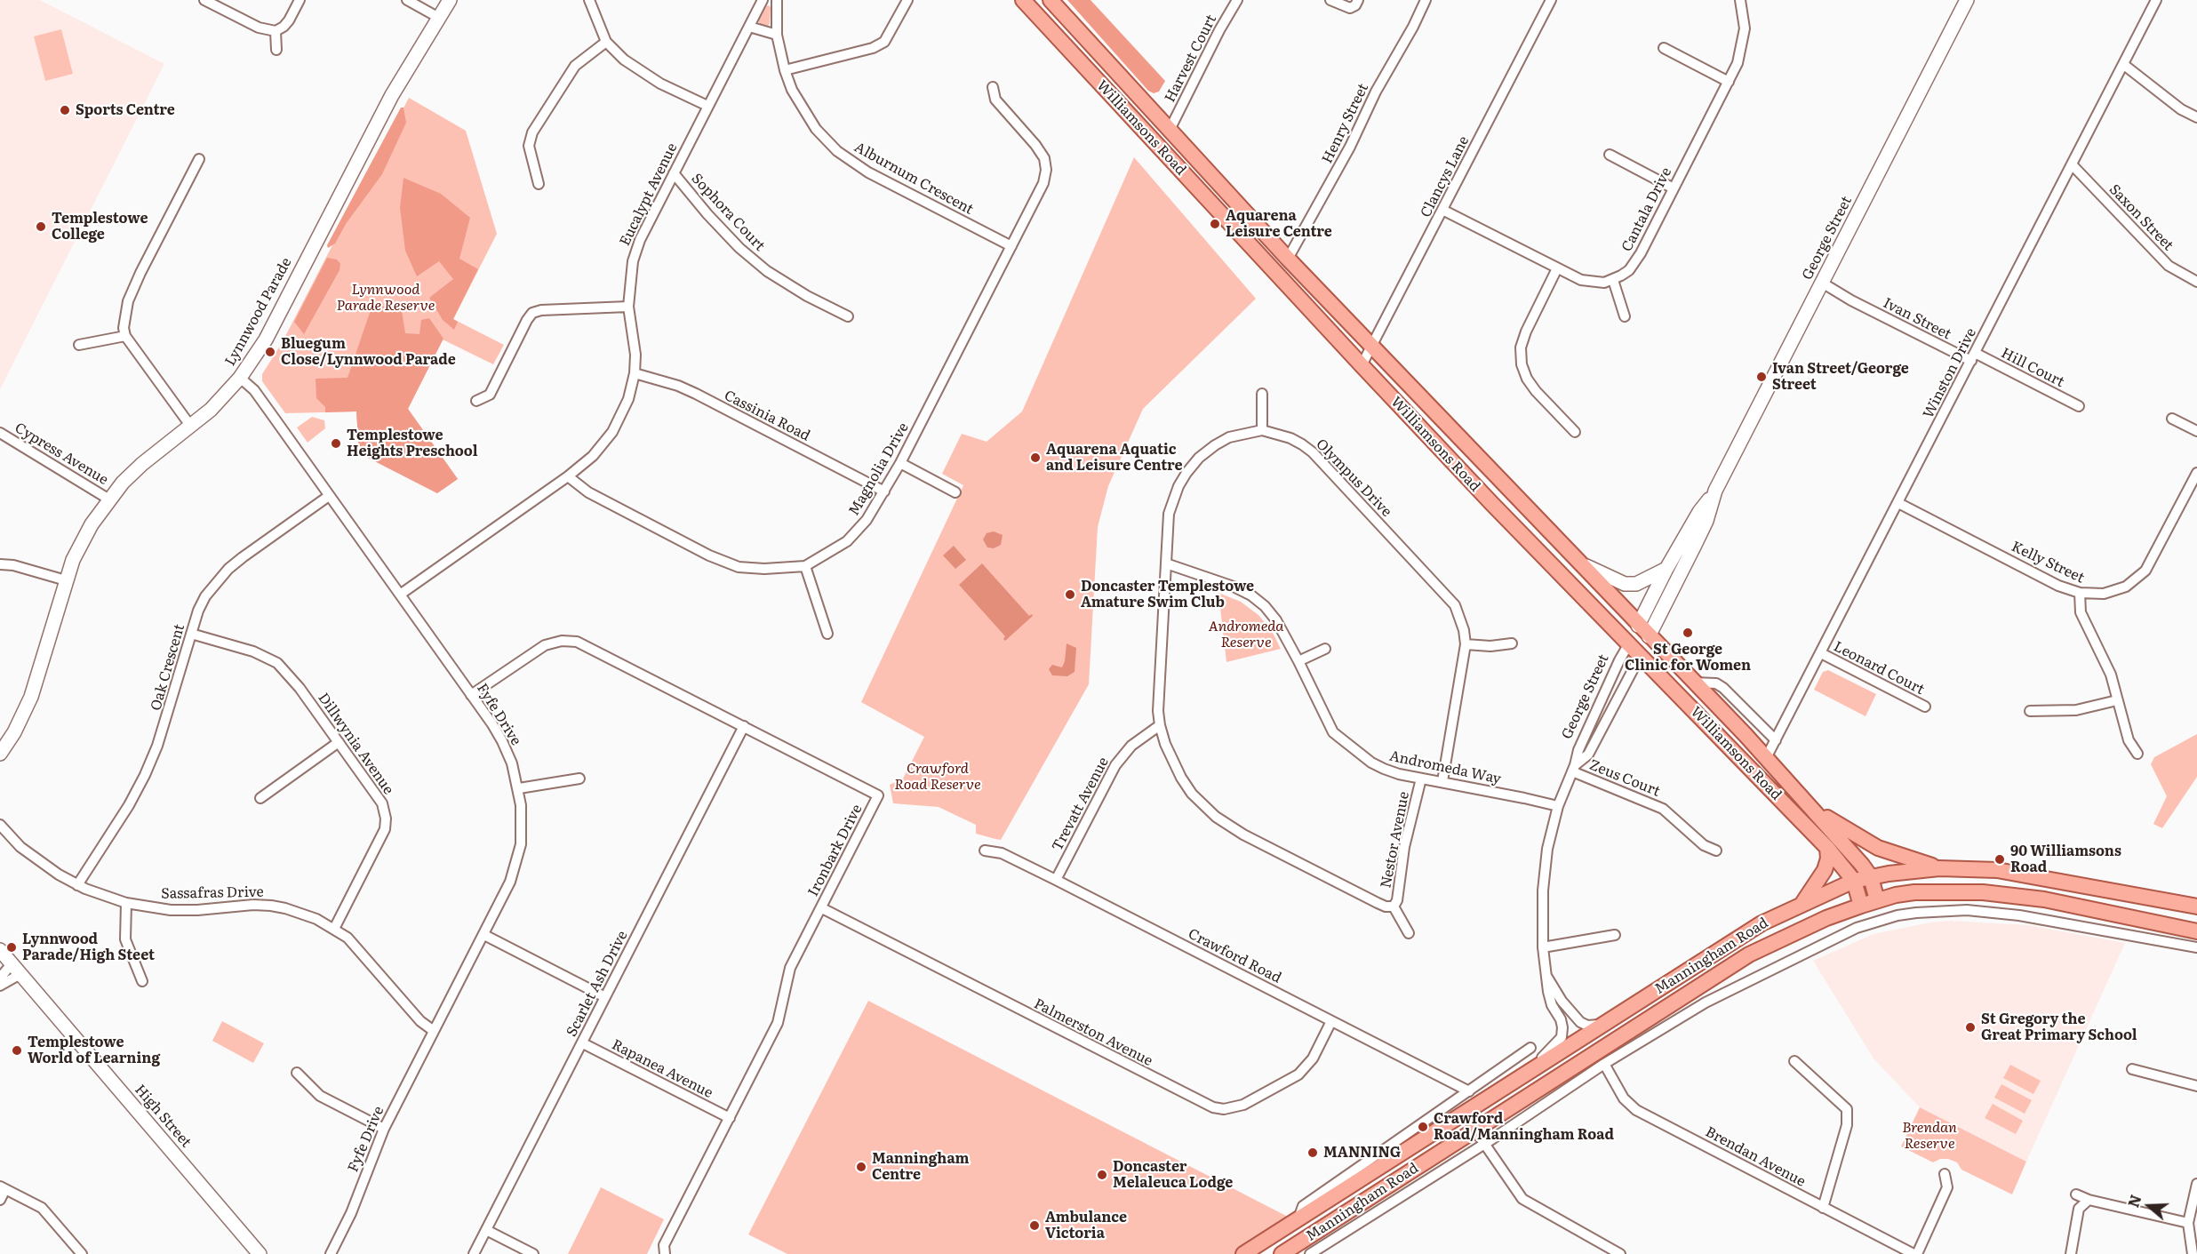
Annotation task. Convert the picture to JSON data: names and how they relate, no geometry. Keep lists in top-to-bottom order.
{
  "streets": {
    "main road": [
      "Williamsons Road",
      "George Street",
      "Lynnwood Parade",
      "Manningham Road",
      "High Street"
    ],
    "street": [
      "Harvest Court",
      "Henry Street",
      "Clancys Lane",
      "Alburnum Crescent",
      "Eucalypt Avenue",
      "Cantala Drive",
      "Sophora Court",
      "Saxon Street",
      "Ivan Street",
      "Hill Court",
      "Winston Drive",
      "Cassinia Road",
      "Cypress Avenue",
      "Magnolia Drive",
      "Olympus Drive",
      "Kelly Street",
      "Oak Crescent",
      "Leonard Court",
      "Fyfe Drive",
      "Dillwynia Avenue",
      "Andromeda Way",
      "Zeus Court",
      "Trevatt Avenue",
      "Nestor Avenue",
      "Ironbark Drive",
      "Sassafras Drive",
      "Crawford Road",
      "Scarlet Ash Drive",
      "Palmerston Avenue",
      "Rapanea Avenue",
      "Brendan Avenue"
    ]
  },
  "crossings": [
    ["Harvest Court", "Williamsons Road"],
    ["Henry Street", "Williamsons Road"],
    ["Williamsons Road", "Clancys Lane"],
    ["Williamsons Road", "George Street"],
    ["Williamsons Road", "Winston Drive"],
    ["Williamsons Road", "Manningham Road"],
    ["Alburnum Crescent", "Magnolia Drive"],
    ["Eucalypt Avenue", "Sophora Court"],
    ["Eucalypt Avenue", "Cassinia Road"],
    ["Eucalypt Avenue", "Magnolia Drive"],
    ["Eucalypt Avenue", "Fyfe Drive"],
    ["Saxon Street", "Winston Drive"],
    ["George Street", "Ivan Street"],
    ["George Street", "Andromeda Way"],
    ["George Street", "Zeus Court"],
    ["George Street", "Manningham Road"],
    ["Lynnwood Parade", "Cypress Avenue"],
    ["Lynnwood Parade", "Fyfe Drive"],
    ["Ivan Street", "Hill Court"],
    ["Ivan Street", "Winston Drive"],
    ["Hill Court", "Winston Drive"],
    ["Winston Drive", "Kelly Street"],
    ["Winston Drive", "Leonard Court"],
    ["Cassinia Road", "Magnolia Drive"],
    ["Olympus Drive", "Andromeda Way"],
    ["Olympus Drive", "Trevatt Avenue"],
    ["Olympus Drive", "Nestor Avenue"],
    ["Oak Crescent", "Fyfe Drive"],
    ["Oak Crescent", "Dillwynia Avenue"],
    ["Oak Crescent", "Sassafras Drive"],
    ["Fyfe Drive", "Ironbark Drive"],
    ["Fyfe Drive", "Sassafras Drive"],
    ["Dillwynia Avenue", "Sassafras Drive"],
    ["Andromeda Way", "Nestor Avenue"],
    ["Trevatt Avenue", "Crawford Road"],
    ["Ironbark Drive", "Scarlet Ash Drive"],
    ["Ironbark Drive", "Palmerston Avenue"],
    ["Ironbark Drive", "Rapanea Avenue"],
    ["Crawford Road", "Manningham Road"],
    ["Crawford Road", "Palmerston Avenue"],
    ["Manningham Road", "Brendan Avenue"],
    ["Scarlet Ash Drive", "Rapanea Avenue"]
  ],
  "parks": [
    "Lynnwood Parade Reserve",
    "Andromeda Reserve",
    "Crawford Road Reserve",
    "Brendan Reserve"
  ],
  "places": [
    "Sports Centre",
    "Aquarena Leisure Centre",
    "Templestowe College",
    "Bluegum Close/Lynnwood Parade",
    "Ivan Street/George Street",
    "Templestowe Heights Preschool",
    "Aquarena Aquatic and Leisure Centre",
    "Doncaster Templestowe Amature Swim Club",
    "St George Clinic for Women",
    "90 Williamsons Road",
    "Lynnwood Parade/High Steet",
    "St Gregory the Great Primary School",
    "Templestowe World of Learning",
    "Crawford Road/Manningham Road",
    "MANNING",
    "Manningham Centre",
    "Doncaster Melaleuca Lodge",
    "Ambulance Victoria"
  ],
  "north": "left"
}
